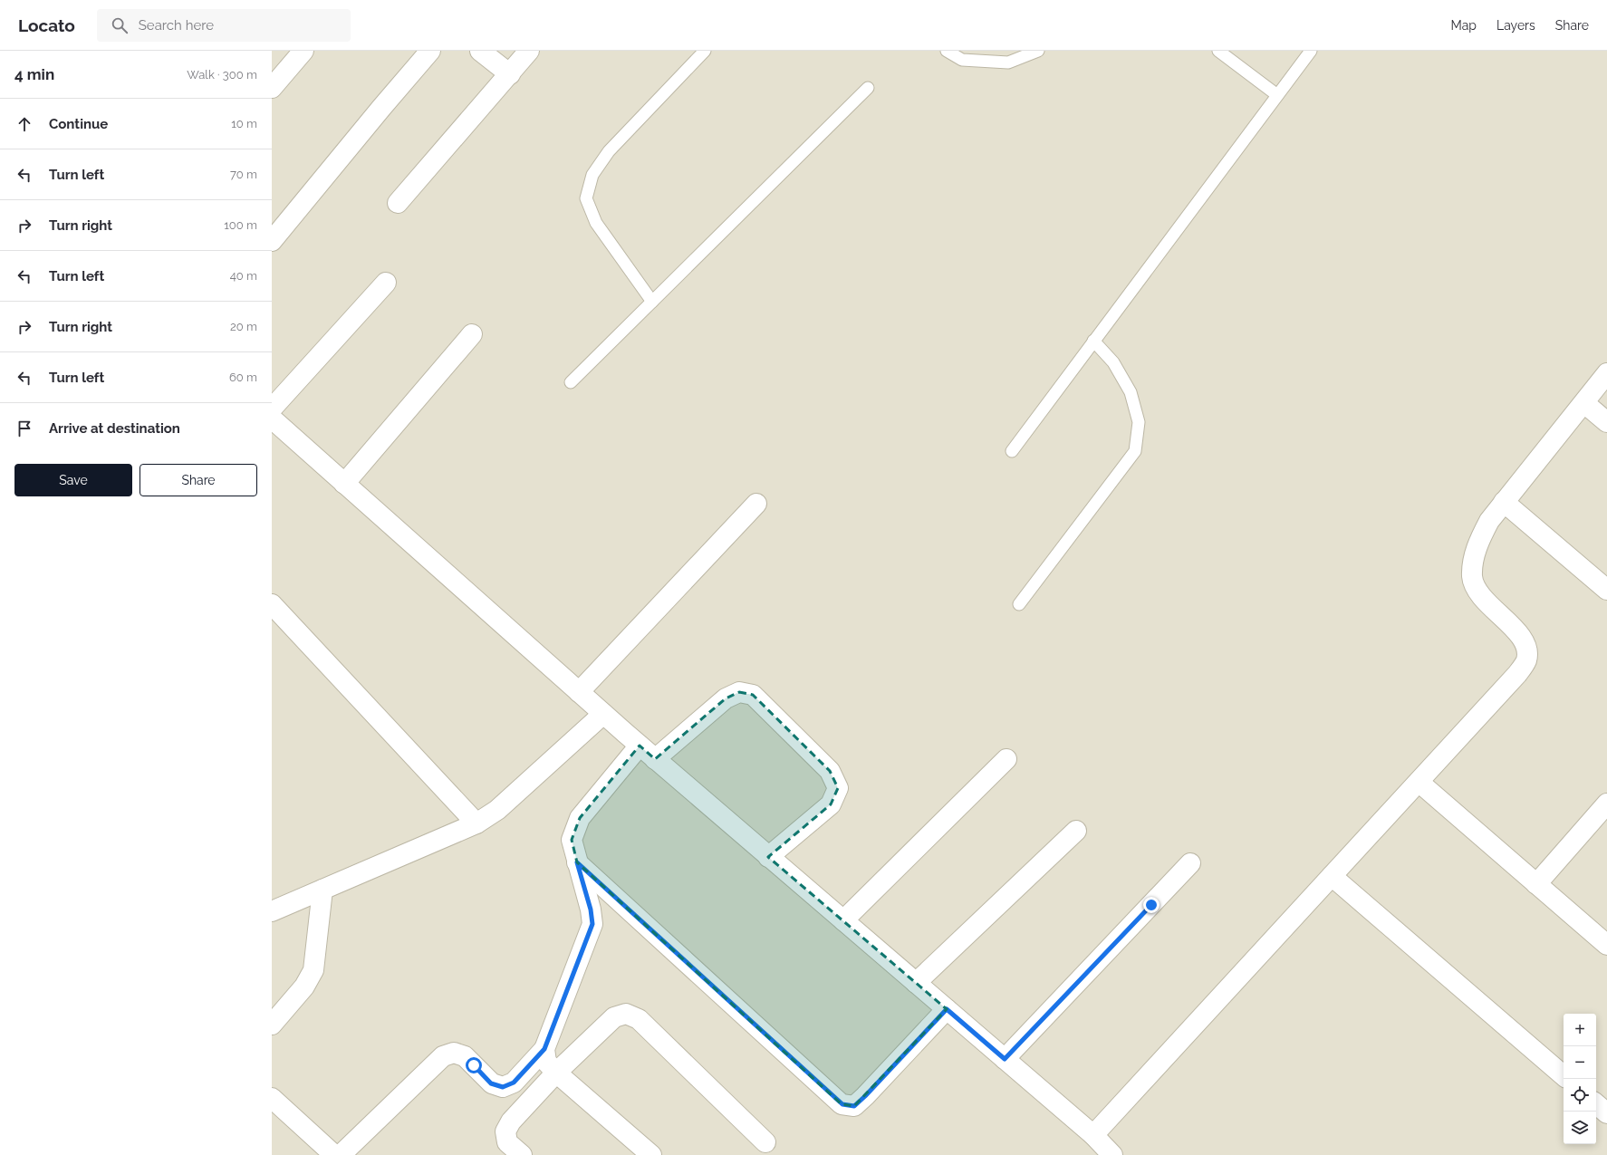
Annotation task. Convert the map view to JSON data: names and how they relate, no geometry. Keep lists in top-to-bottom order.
{
  "page": {
    "header": "Locato",
    "search": "Search here",
    "nav": ["Map", "Layers", "Share"],
    "heading": ["4 min", "Walk · 300 m"],
    "list": [
      ["Continue", "10 m"],
      ["Turn left", "70 m"],
      ["Turn right", "100 m"],
      ["Turn left", "40 m"],
      ["Turn right", "20 m"],
      ["Turn left", "60 m"],
      "Arrive at destination"
    ],
    "buttons": ["Save", "Share"],
    "map_buttons": ["+", "−"]
  }
}
